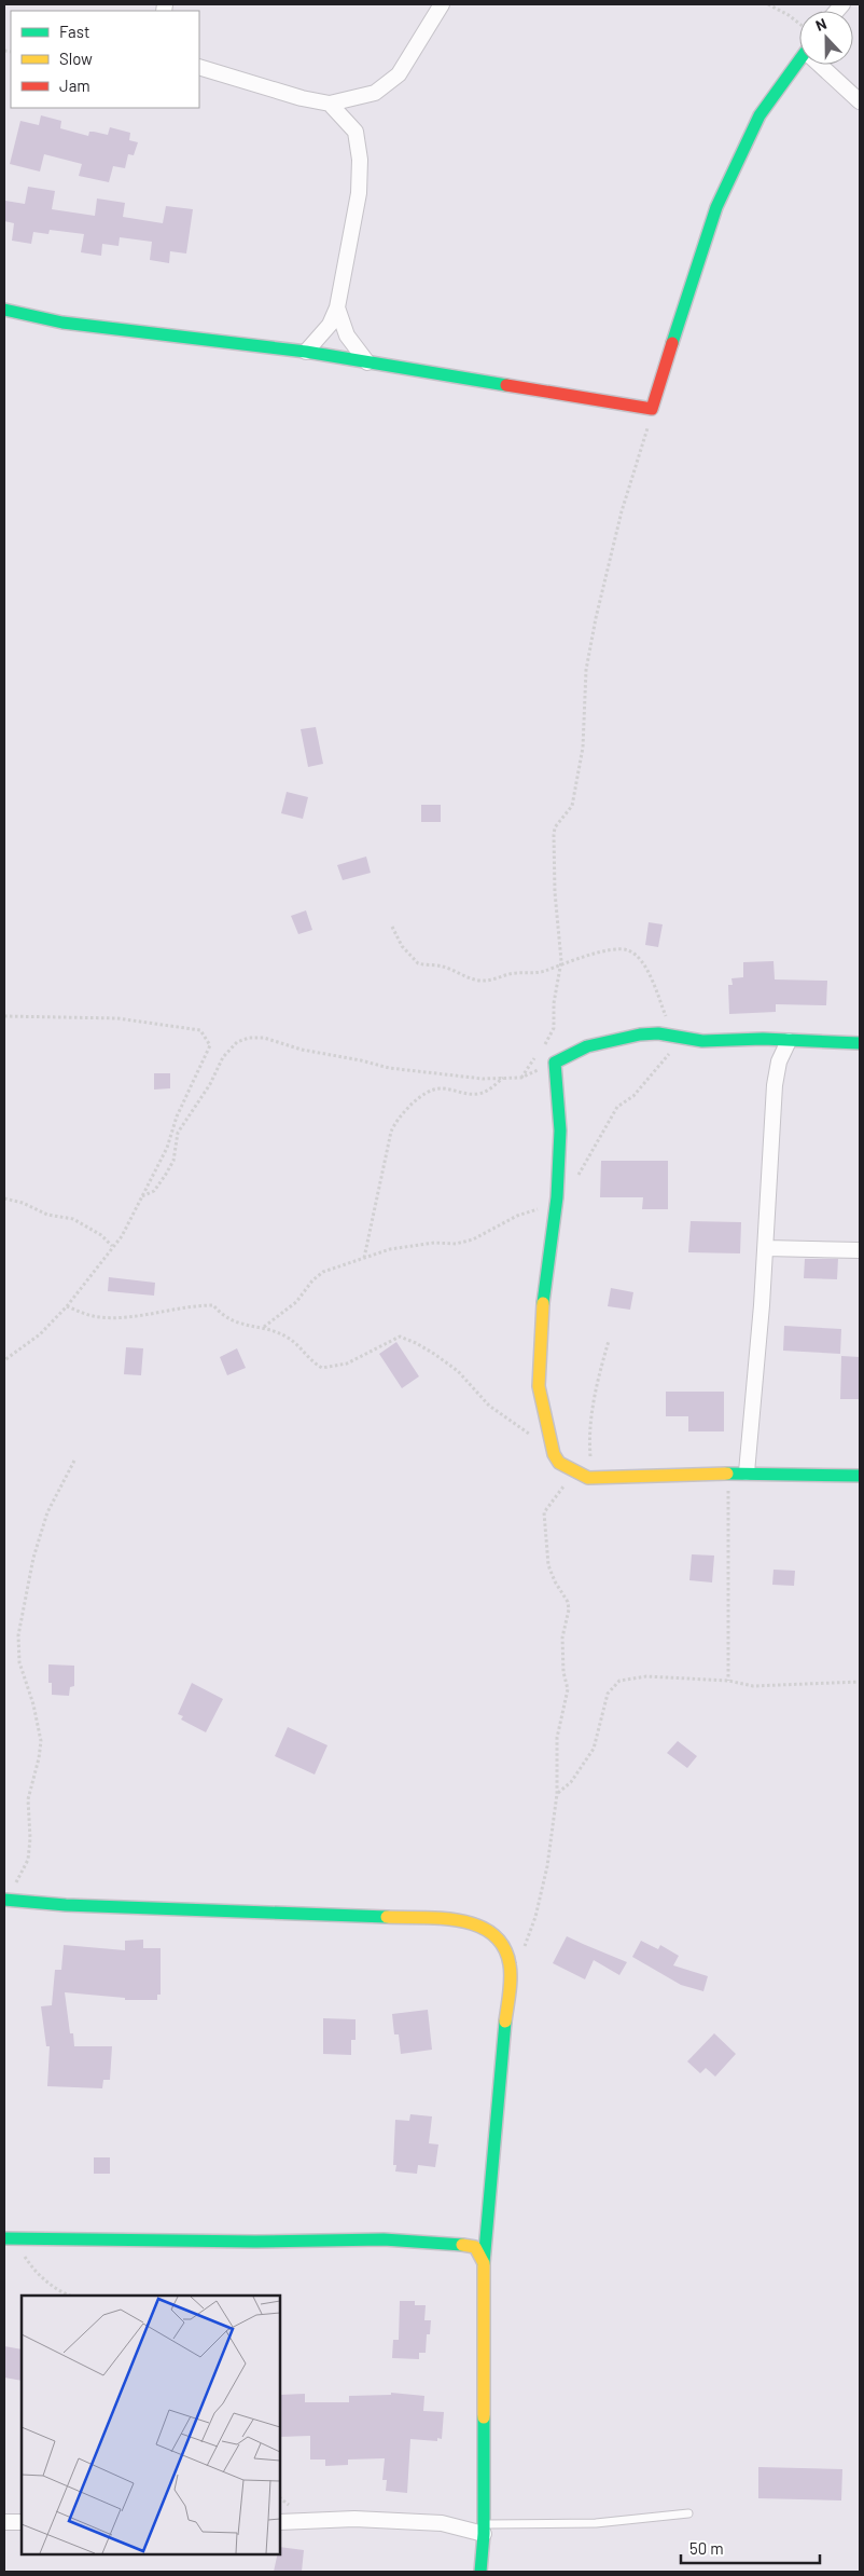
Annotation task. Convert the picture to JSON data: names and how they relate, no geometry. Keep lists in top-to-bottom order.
{
  "legend": ["Fast", "Slow", "Jam"],
  "scale_bar": "50 m",
  "north": "top"
}
